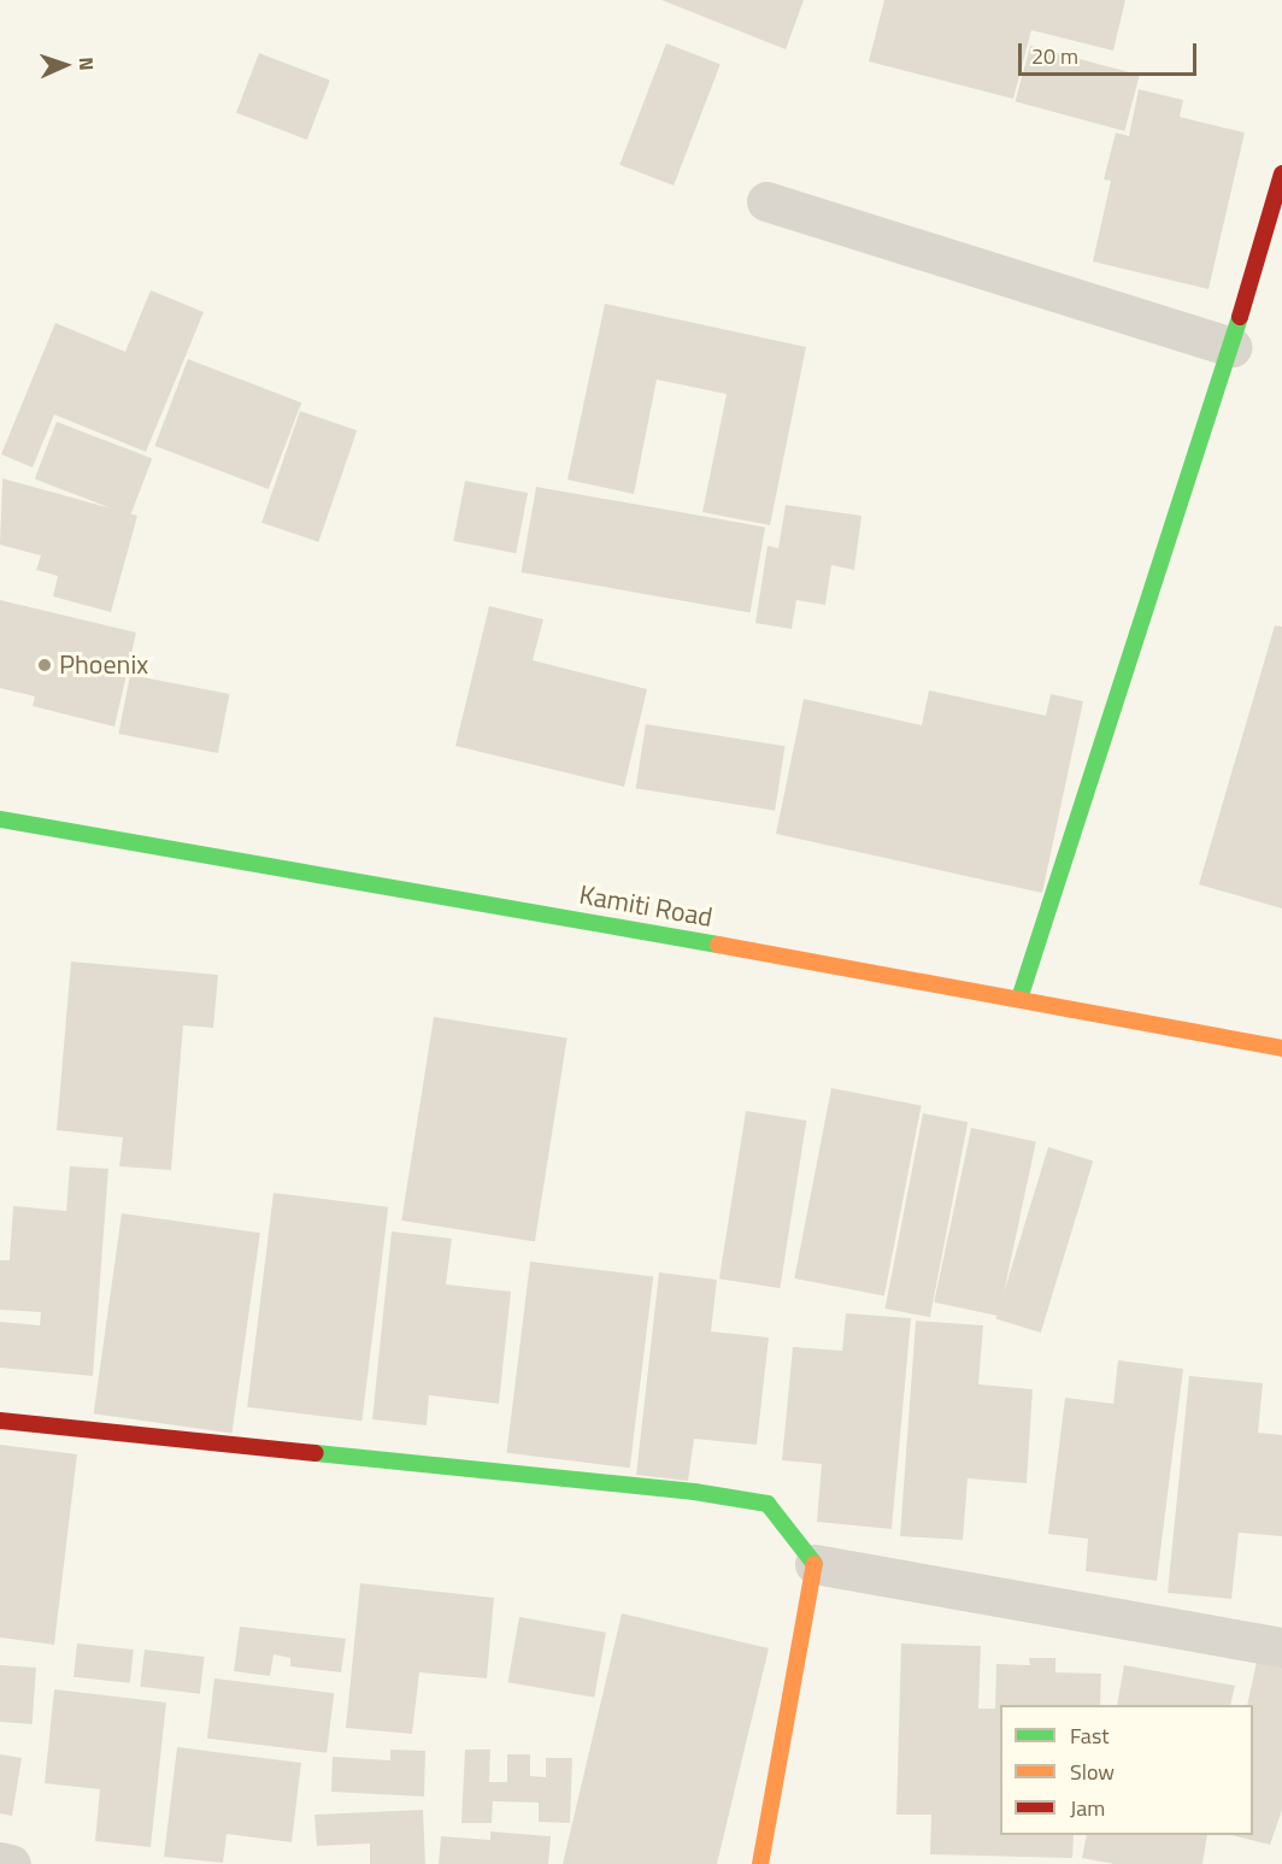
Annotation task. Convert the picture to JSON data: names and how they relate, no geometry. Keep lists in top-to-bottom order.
{
  "streets": {
    "street": ["Kamiti Road"]
  },
  "places": ["Phoenix"],
  "legend": ["Fast", "Slow", "Jam"],
  "scale_bar": "20 m",
  "north": "right"
}
